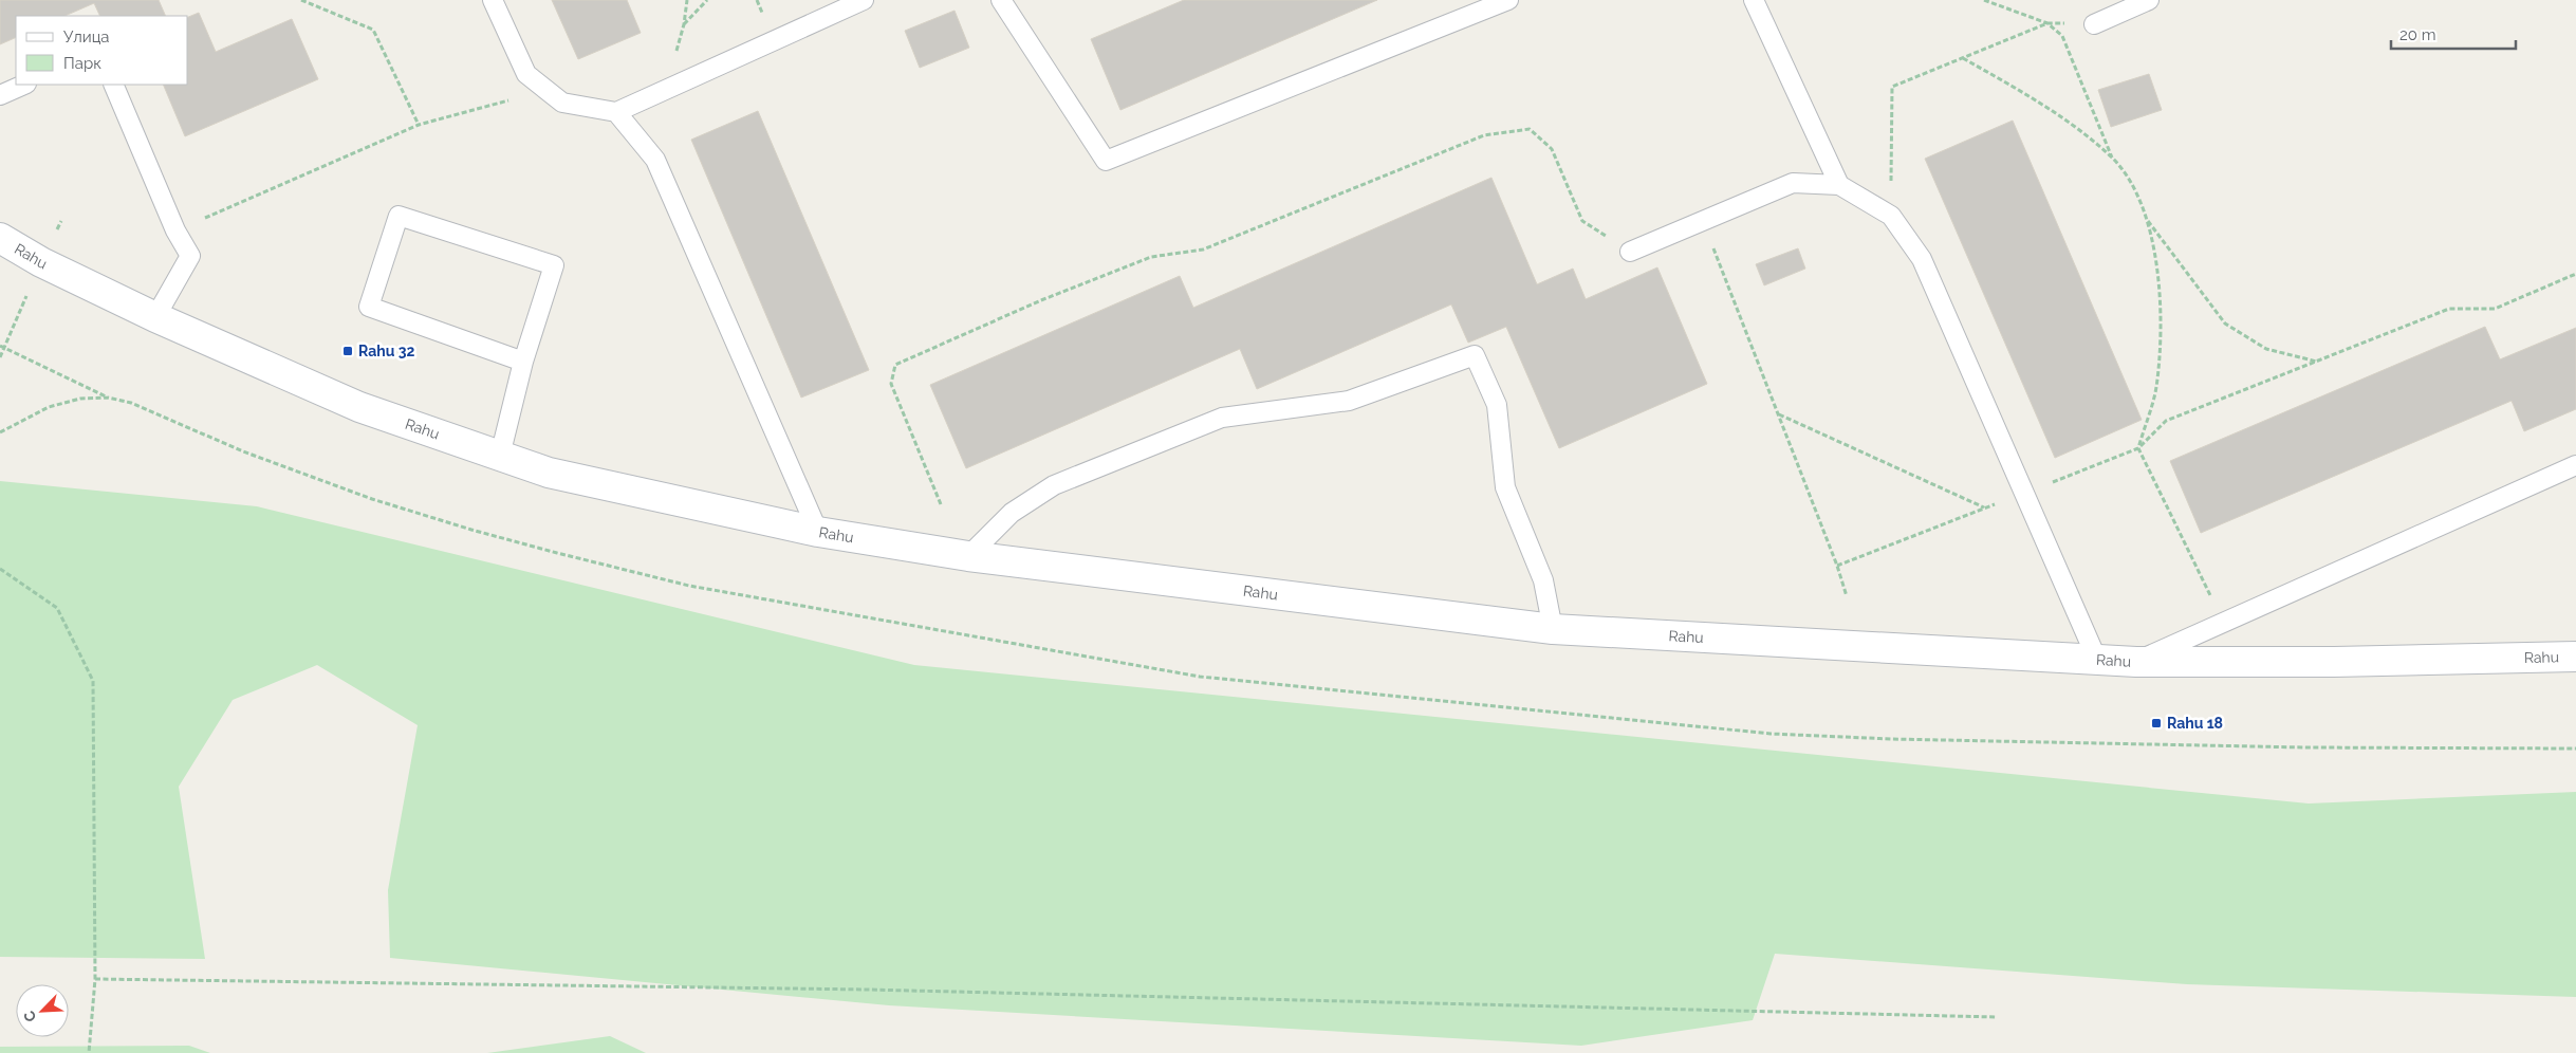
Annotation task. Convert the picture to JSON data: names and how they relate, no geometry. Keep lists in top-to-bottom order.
{
  "streets": {
    "main road": ["Rahu"]
  },
  "places": {
    "transit": ["Rahu 32", "Rahu 18"]
  },
  "legend": ["Улица", "Парк"],
  "scale_bar": "20 m",
  "north": "bottom left"
}
